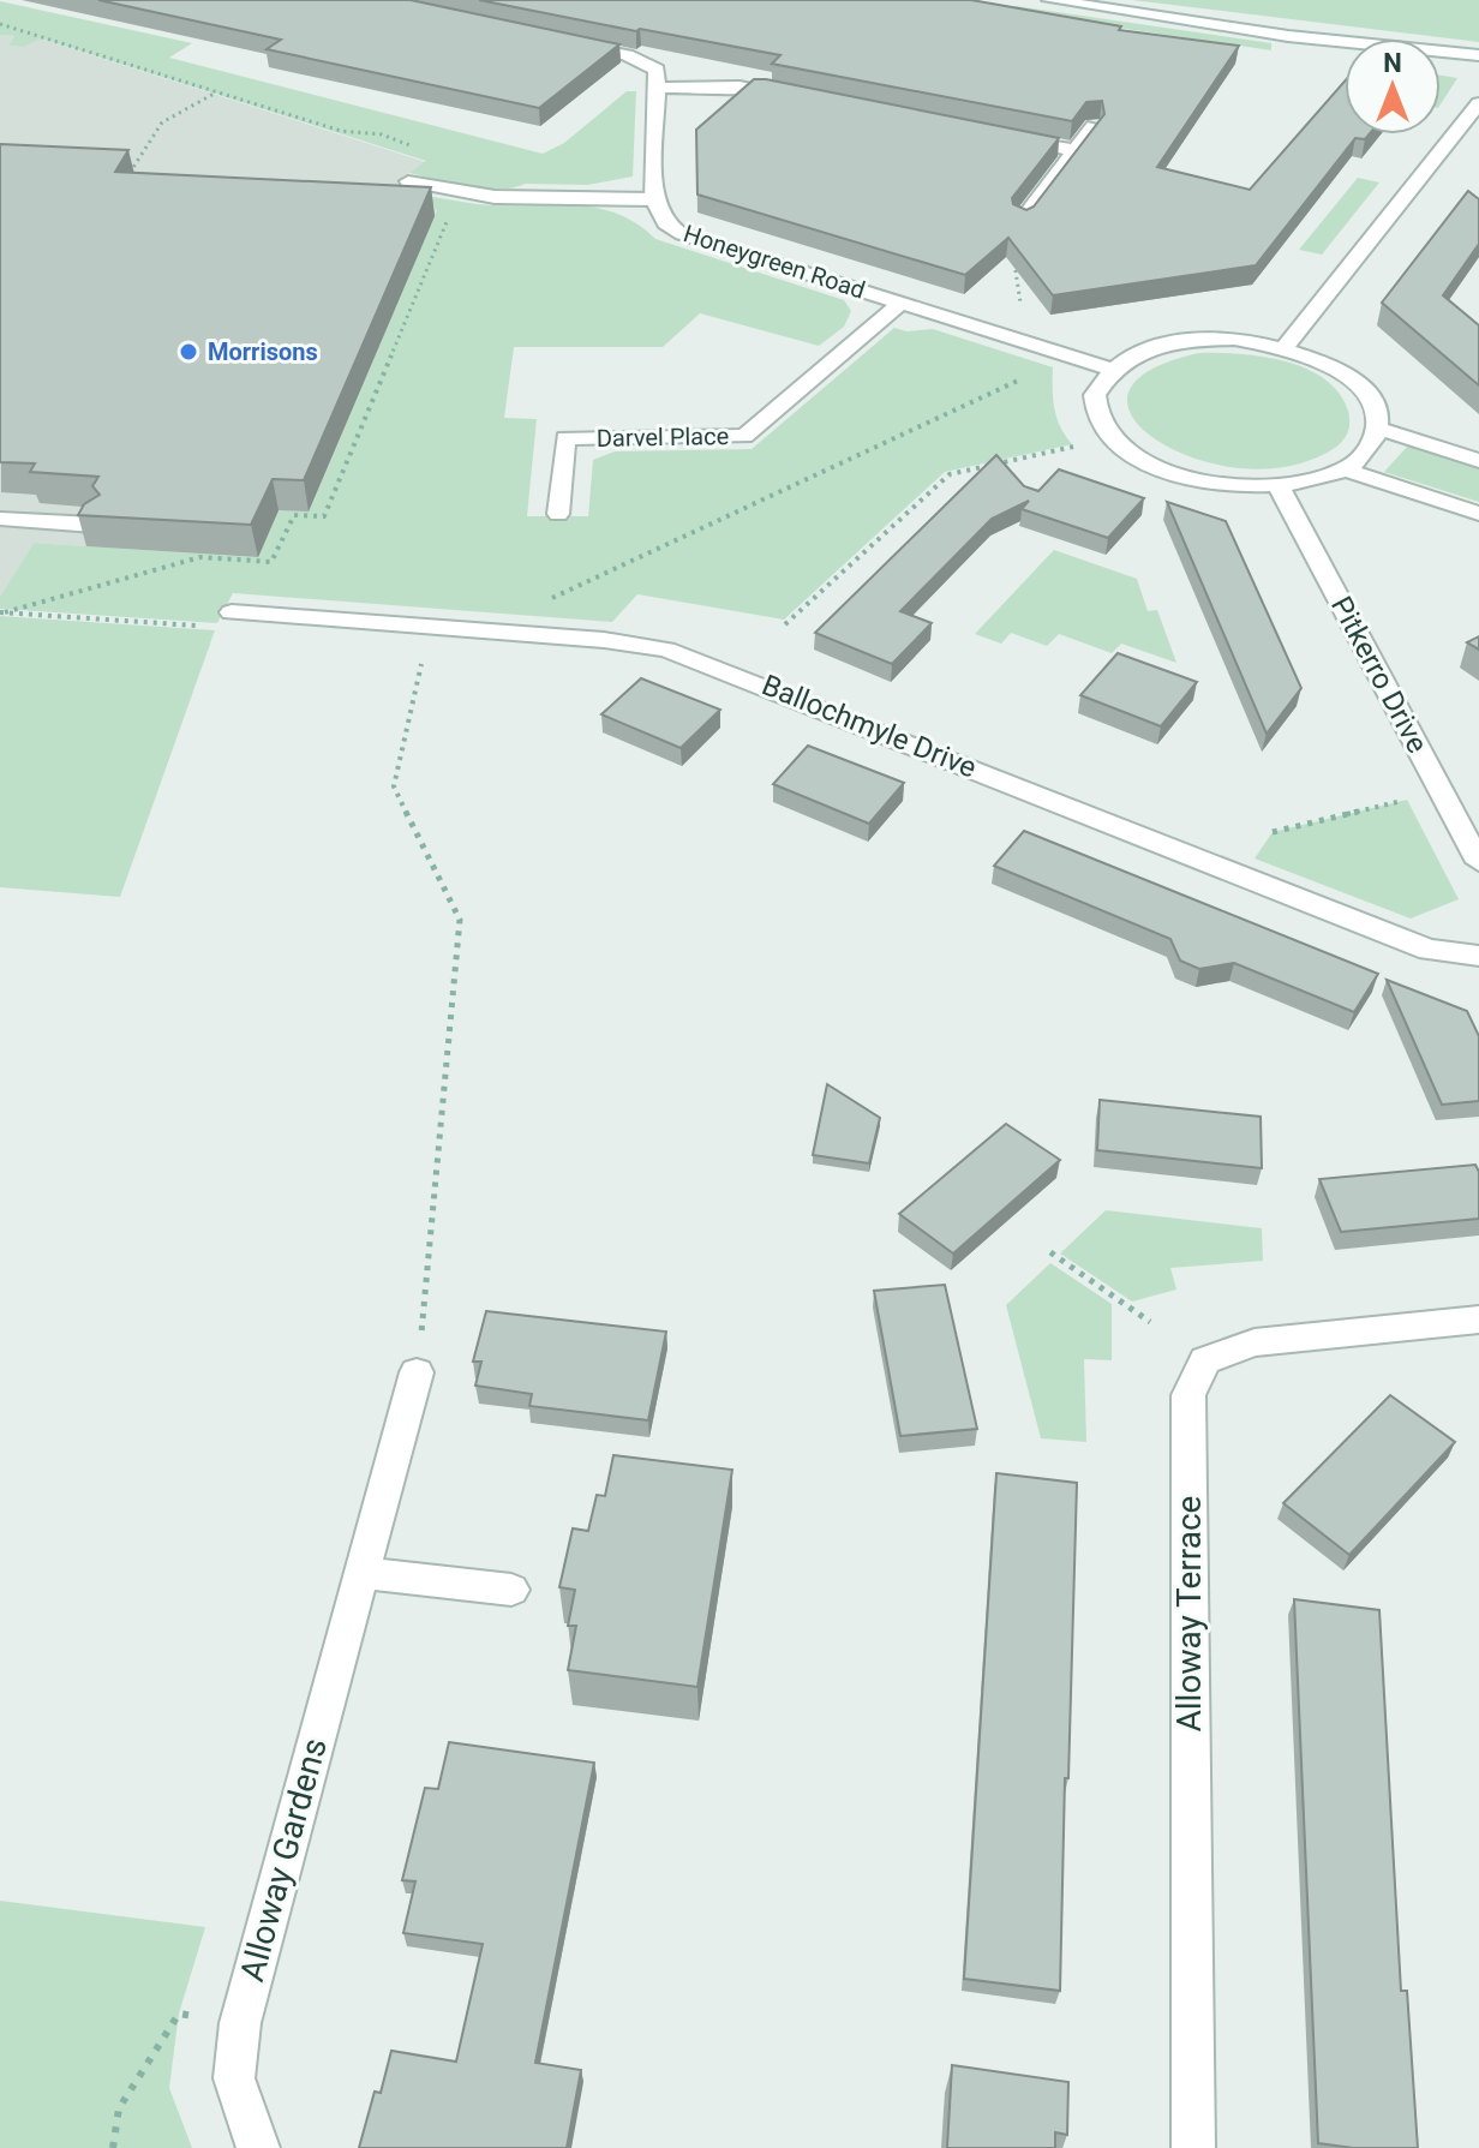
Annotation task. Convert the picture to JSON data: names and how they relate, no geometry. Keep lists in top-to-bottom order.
{
  "streets": {
    "street": [
      "Honeygreen Road",
      "Darvel Place",
      "Pitkerro Drive",
      "Ballochmyle Drive",
      "Alloway Terrace",
      "Alloway Gardens"
    ]
  },
  "crossings": [
    ["Honeygreen Road", "Darvel Place"]
  ],
  "places": ["Morrisons"],
  "north": "top"
}
